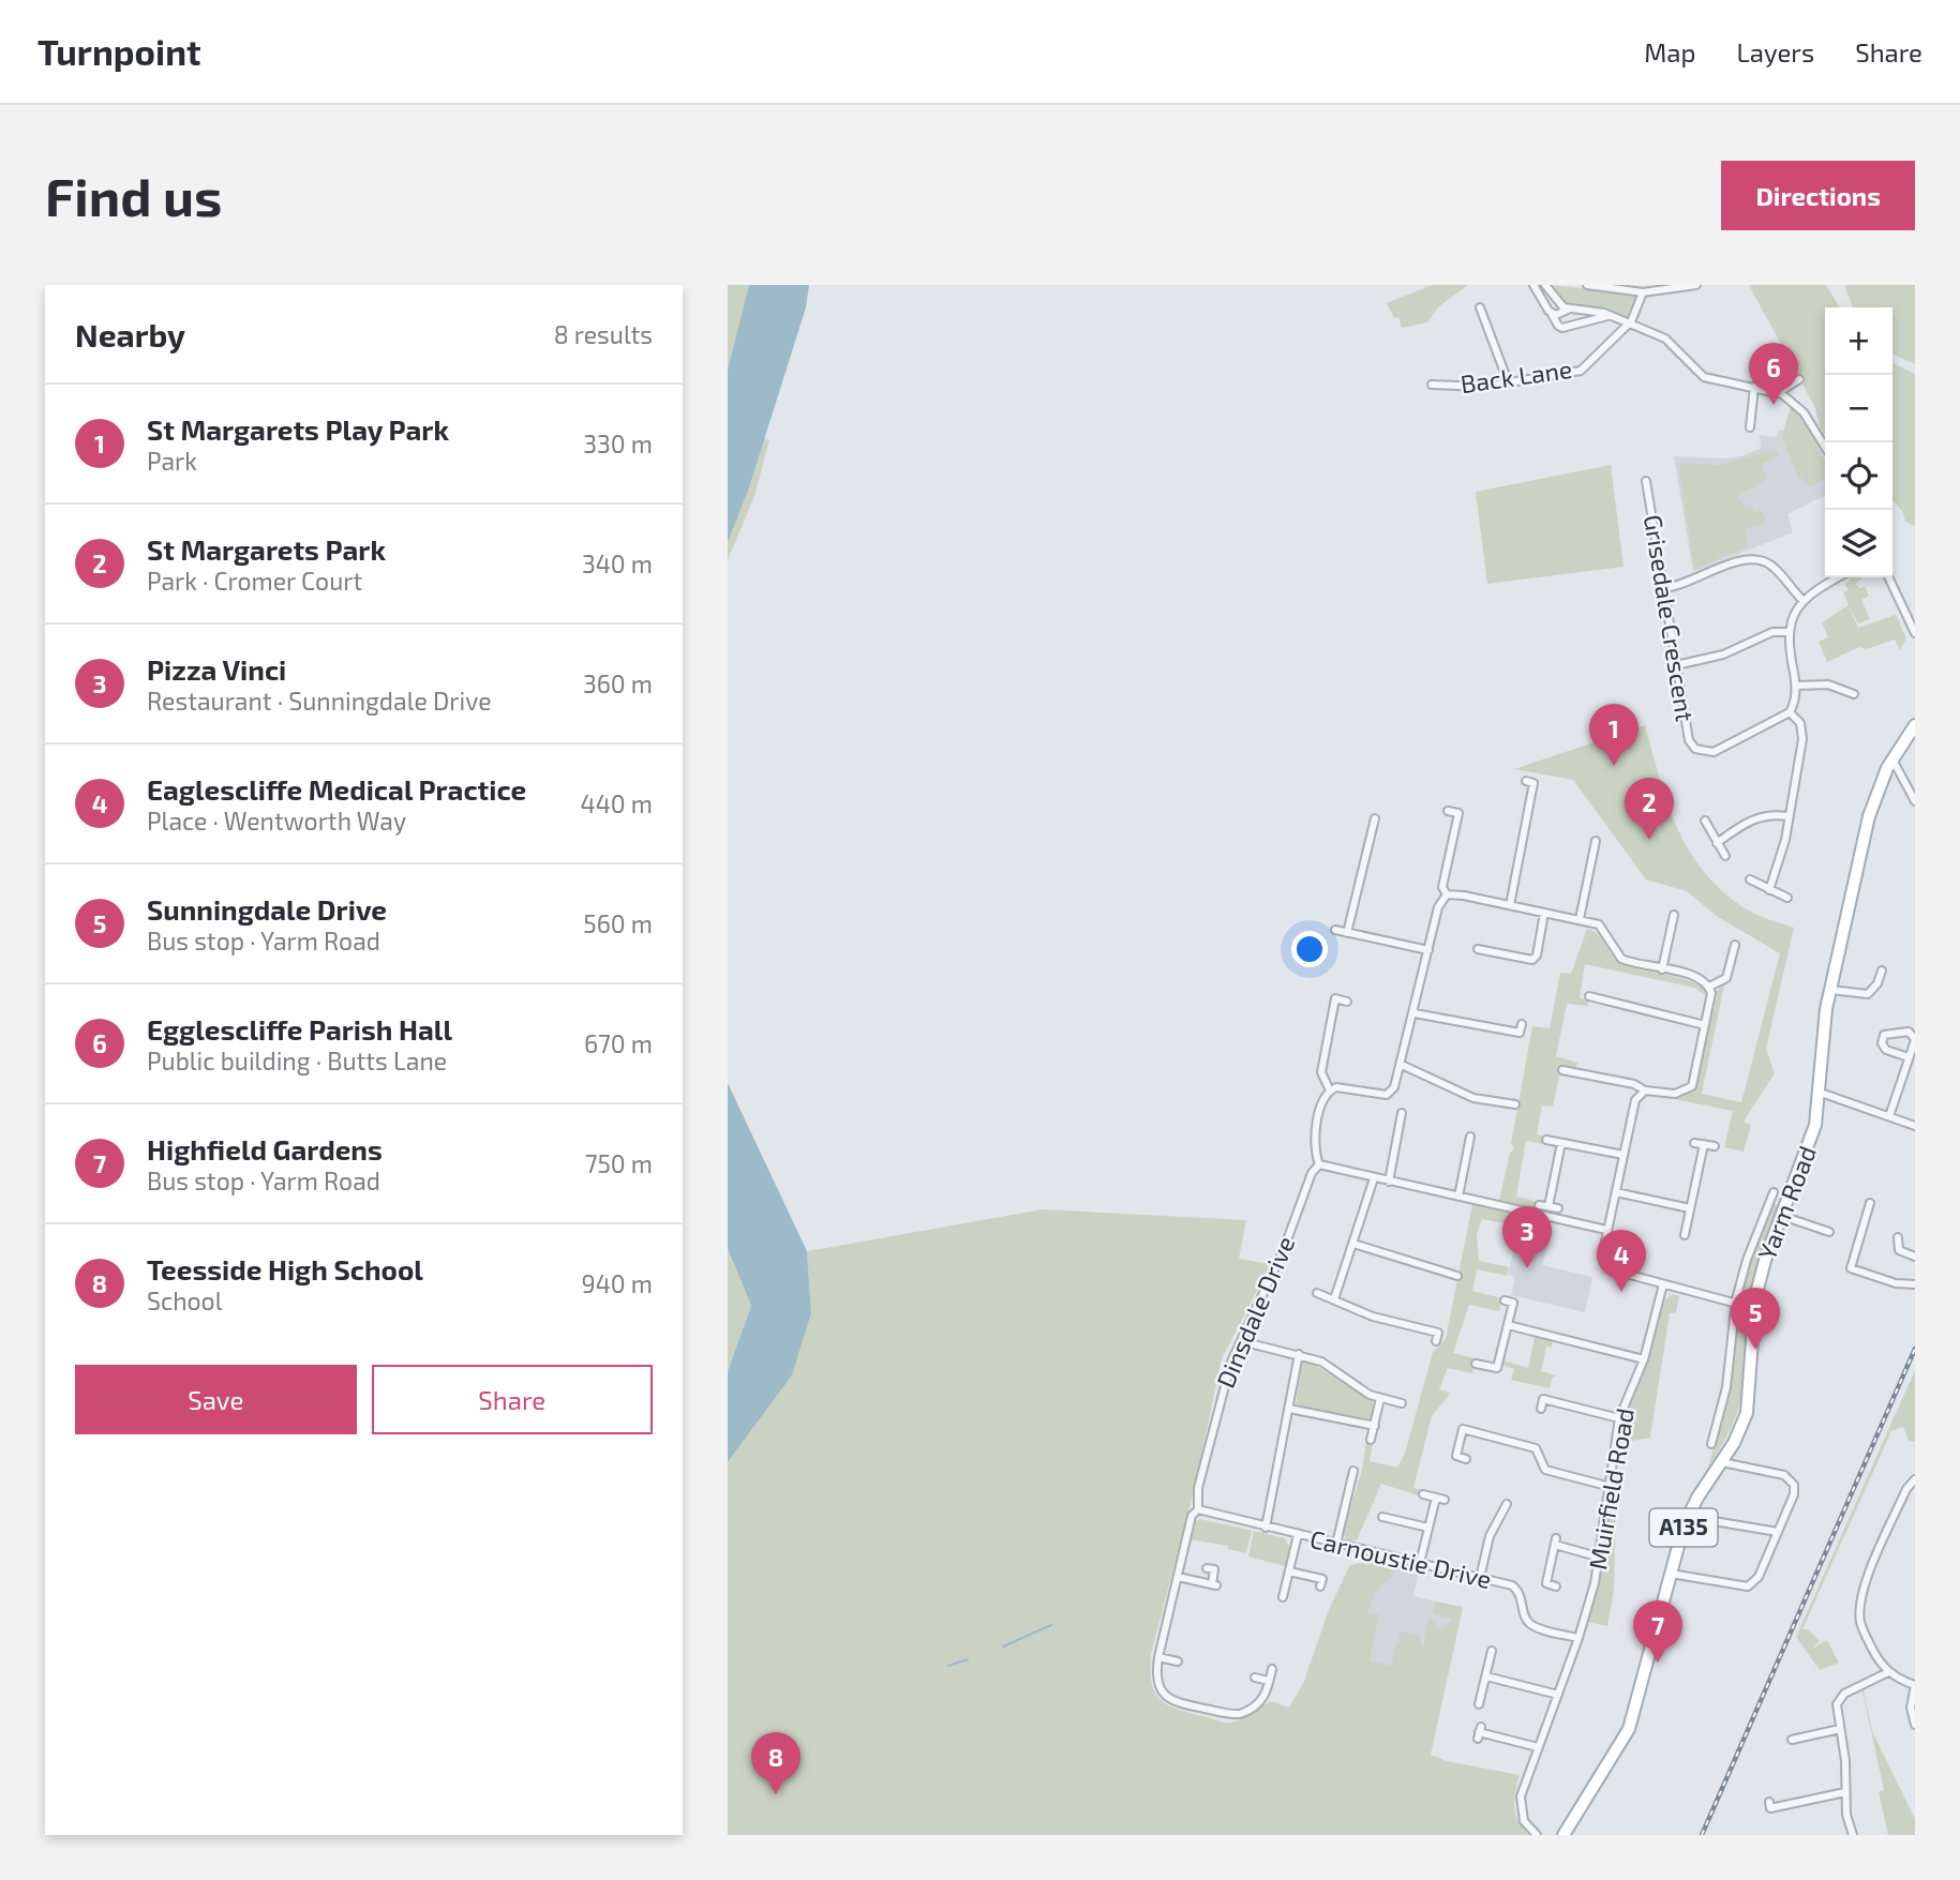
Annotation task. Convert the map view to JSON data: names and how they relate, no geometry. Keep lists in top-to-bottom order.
{
  "streets": {
    "main road": ["Yarm Road", "A135"],
    "street": [
      "Back Lane",
      "Grisedale Crescent",
      "Dinsdale Drive",
      "Muirfield Road",
      "Carnoustie Drive"
    ]
  },
  "crossings": [
    ["Dinsdale Drive", "Carnoustie Drive"],
    ["Muirfield Road", "Carnoustie Drive"]
  ],
  "page": {
    "header": "Turnpoint",
    "nav": ["Map", "Layers", "Share"],
    "buttons": [
      "Directions",
      ["Save", "Share"]
    ],
    "title": "Find us",
    "heading": ["Nearby", "8 results"],
    "map_buttons": ["+", "−"],
    "pins": [
      "6",
      "1",
      "2",
      "3",
      "4",
      "5",
      "7",
      "8"
    ],
    "list": [
      {
        "mark": "1",
        "name": "St Margarets Play Park",
        "note": "Park",
        "value": "330 m"
      },
      {
        "mark": "2",
        "name": "St Margarets Park",
        "note": "Park · Cromer Court",
        "value": "340 m"
      },
      {
        "mark": "3",
        "name": "Pizza Vinci",
        "note": "Restaurant · Sunningdale Drive",
        "value": "360 m"
      },
      {
        "mark": "4",
        "name": "Eaglescliffe Medical Practice",
        "note": "Place · Wentworth Way",
        "value": "440 m"
      },
      {
        "mark": "5",
        "name": "Sunningdale Drive",
        "note": "Bus stop · Yarm Road",
        "value": "560 m"
      },
      {
        "mark": "6",
        "name": "Egglescliffe Parish Hall",
        "note": "Public building · Butts Lane",
        "value": "670 m"
      },
      {
        "mark": "7",
        "name": "Highfield Gardens",
        "note": "Bus stop · Yarm Road",
        "value": "750 m"
      },
      {
        "mark": "8",
        "name": "Teesside High School",
        "note": "School",
        "value": "940 m"
      }
    ]
  }
}
